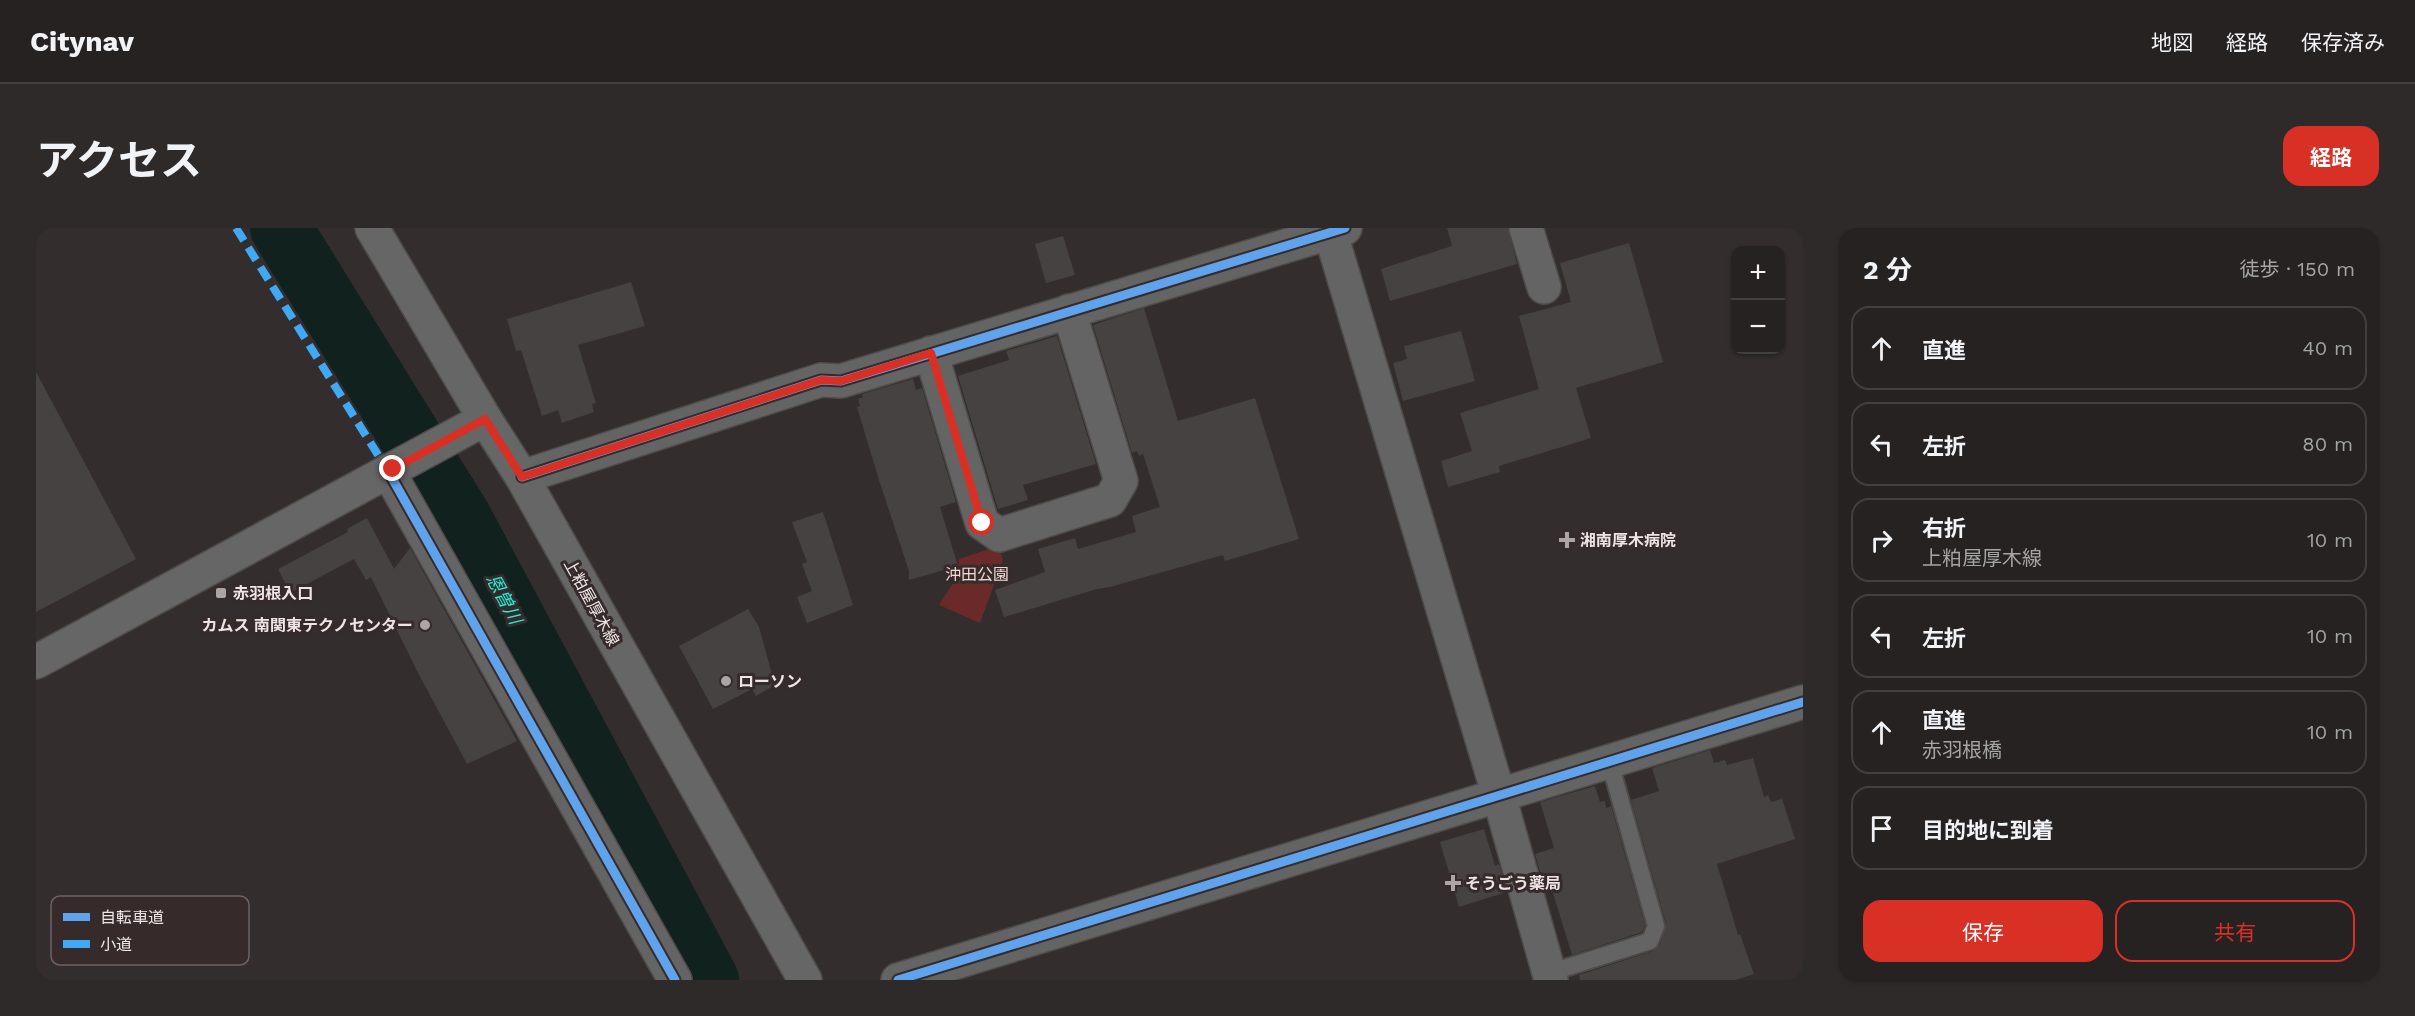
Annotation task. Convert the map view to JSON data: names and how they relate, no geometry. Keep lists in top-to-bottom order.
{
  "streets": {
    "main road": ["上粕屋厚木線"]
  },
  "water": ["恩曽川"],
  "parks": ["沖田公園"],
  "places": {
    "health": ["湘南厚木病院", "そうごう薬局"],
    "transit": ["赤羽根入口"],
    "other": ["カムス 南関東テクノセンター", "ローソン"]
  },
  "legend": ["自転車道", "小道"],
  "page": {
    "header": "Citynav",
    "nav": ["地図", "経路", "保存済み"],
    "title": "アクセス",
    "buttons": [
      "経路",
      ["保存", "共有"]
    ],
    "heading": ["2 分", "徒歩 · 150 m"],
    "map_buttons": ["+", "−"],
    "list": [
      ["直進", "40 m"],
      ["左折", "80 m"],
      ["右折", "上粕屋厚木線", "10 m"],
      ["左折", "10 m"],
      ["直進", "赤羽根橋", "10 m"],
      "目的地に到着"
    ]
  }
}
